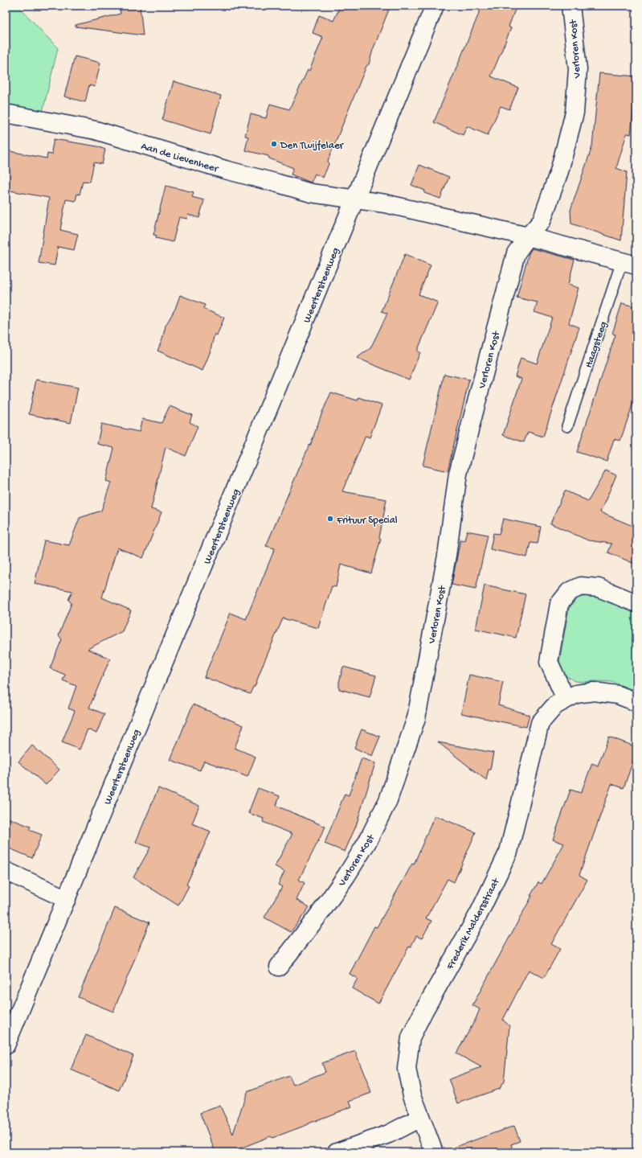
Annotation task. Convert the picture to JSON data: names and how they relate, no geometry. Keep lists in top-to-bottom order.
{
  "streets": {
    "street": [
      "Verloren Kost",
      "Aan de Lievenheer",
      "Weertersteenweg",
      "Frederik Maldersstraat"
    ],
    "lane": ["Haagsteeg"]
  },
  "crossings": [
    ["Aan de Lievenheer", "Weertersteenweg"]
  ],
  "places": ["Den Twijfelaer", "Frituur Special"]
}
